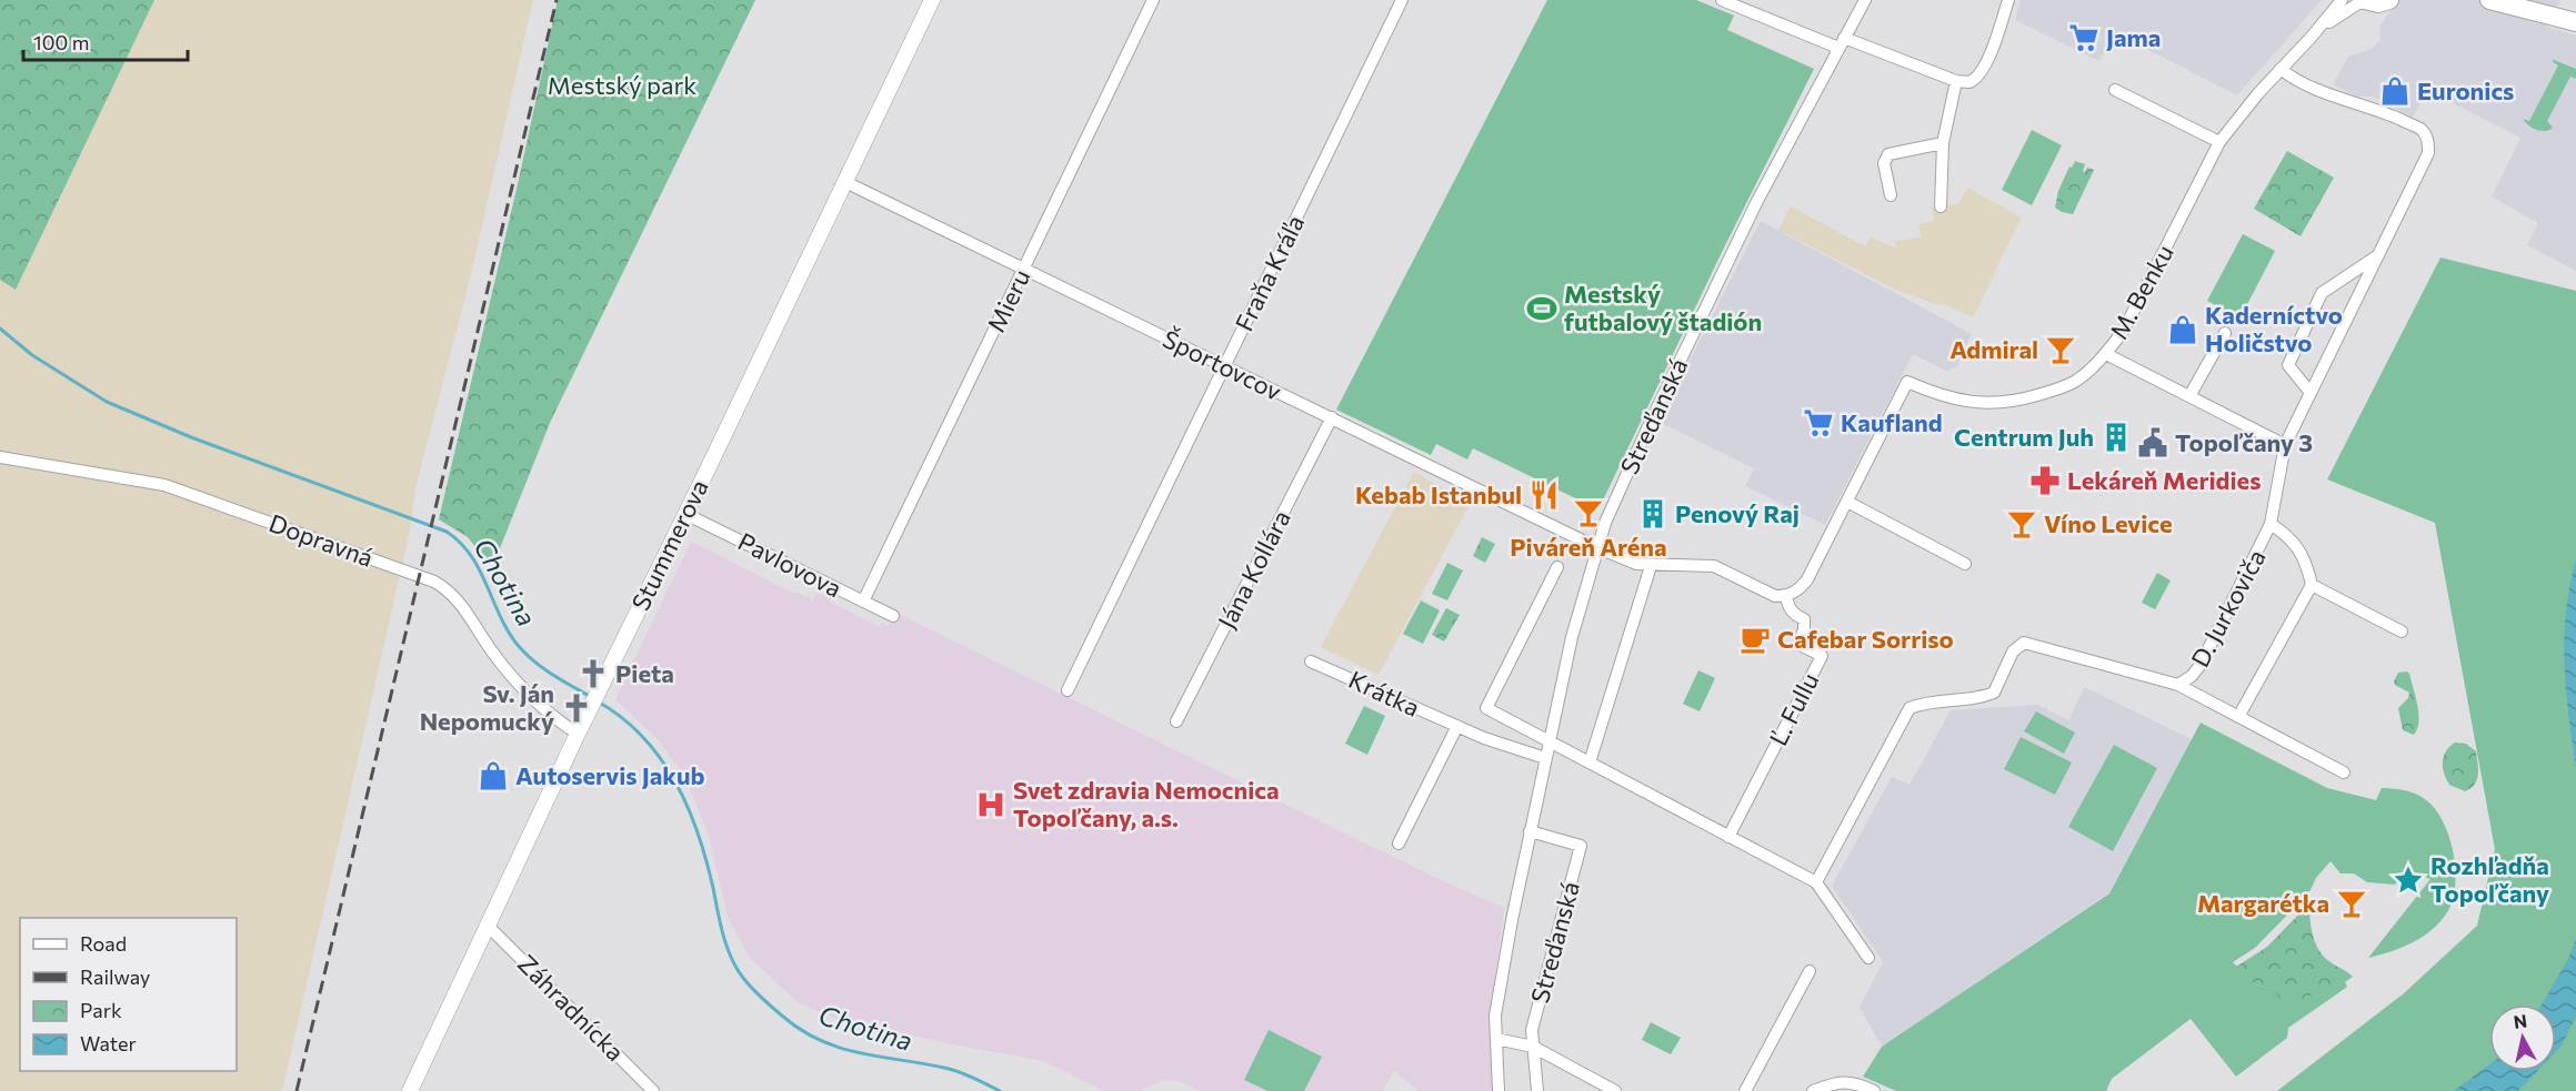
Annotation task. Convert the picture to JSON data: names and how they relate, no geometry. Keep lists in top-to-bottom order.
{
  "streets": {
    "street": [
      "Fraňa Kráľa",
      "M. Benku",
      "Mieru",
      "Športovcov",
      "Streďanská",
      "Dopravná",
      "Stummerova",
      "Pavlovova",
      "Jána Kollára",
      "D. Jurkoviča",
      "Krátka",
      "Ľ. Fullu",
      "Záhradnícka"
    ]
  },
  "crossings": [
    ["Fraňa Kráľa", "Športovcov"],
    ["M. Benku", "D. Jurkoviča"],
    ["Mieru", "Športovcov"],
    ["Mieru", "Pavlovova"],
    ["Športovcov", "Streďanská"],
    ["Športovcov", "Stummerova"],
    ["Športovcov", "Jána Kollára"],
    ["Športovcov", "Ľ. Fullu"],
    ["Streďanská", "Krátka"],
    ["Dopravná", "Stummerova"],
    ["Stummerova", "Pavlovova"],
    ["Stummerova", "Záhradnícka"]
  ],
  "water": ["Chotina"],
  "parks": ["Mestský park"],
  "places": {
    "supermarket": ["Jama", "Kaufland"],
    "shop": ["Euronics", "Kaderníctvo Holičstvo", "Autoservis Jakub"],
    "sports": ["Mestský futbalový štadión"],
    "bar": [
      "Admiral",
      "Piváreň Aréna",
      "Víno Levice",
      "Margarétka"
    ],
    "building": ["Centrum Juh", "Penový Raj"],
    "public building": ["Topoľčany 3"],
    "pharmacy": ["Lekáreň Meridies"],
    "restaurant": ["Kebab Istanbul"],
    "cafe": ["Cafebar Sorriso"],
    "church": ["Pieta", "Sv. Ján Nepomucký"],
    "hospital": ["Svet zdravia Nemocnica Topoľčany, a.s."],
    "place": ["Rozhľadňa Topoľčany"]
  },
  "legend": [
    "Road",
    "Railway",
    "Park",
    "Water"
  ],
  "scale_bar": "100 m",
  "north": "top"
}
